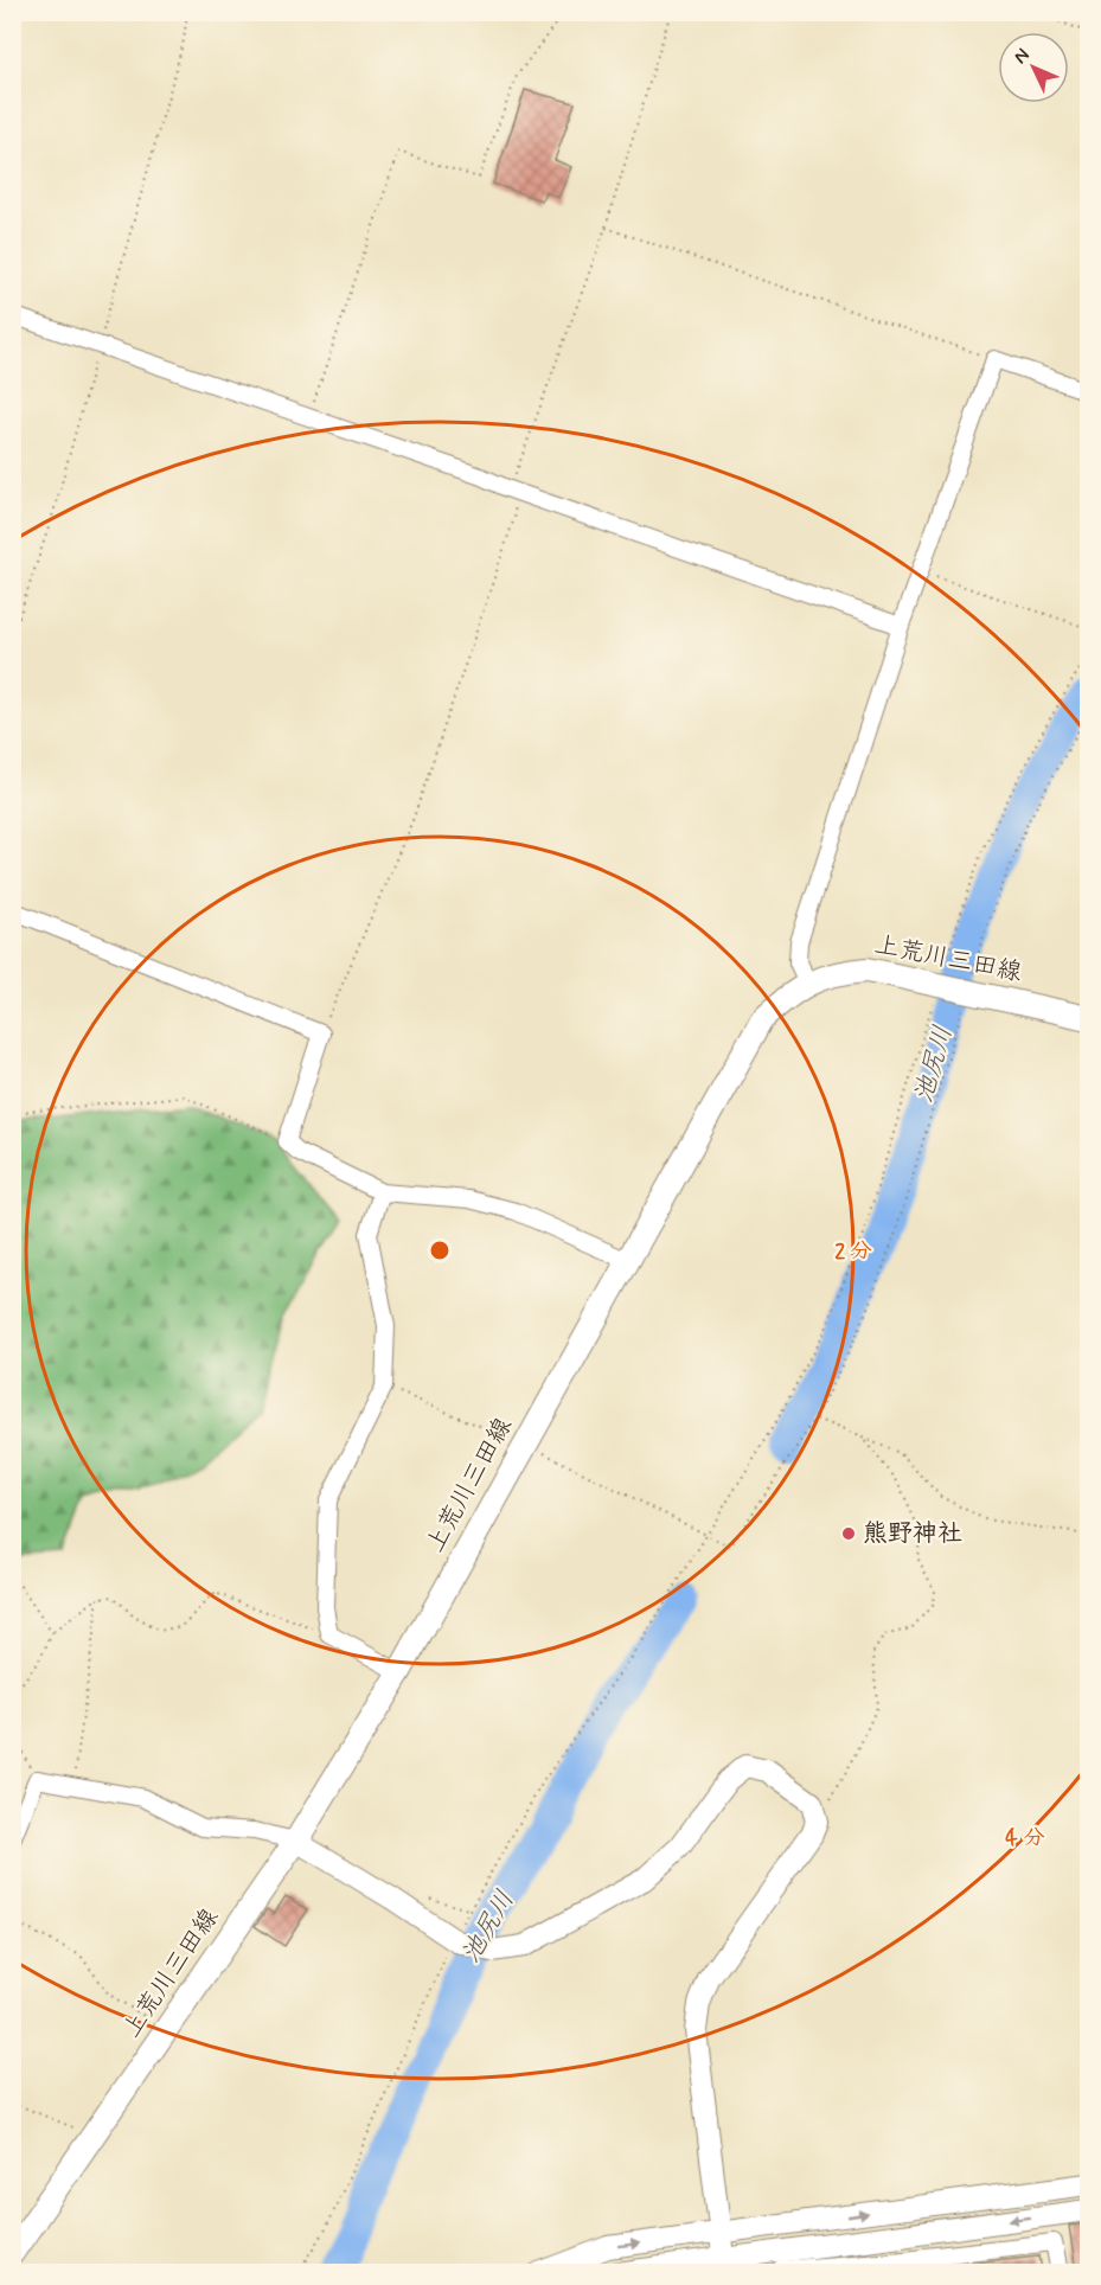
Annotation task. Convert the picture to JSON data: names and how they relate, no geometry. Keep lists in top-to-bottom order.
{
  "streets": {
    "main road": ["上荒川三田線"]
  },
  "water": ["池尻川"],
  "places": ["熊野神社"],
  "north": "top left",
  "rings": ["2 分", "4 分"]
}
